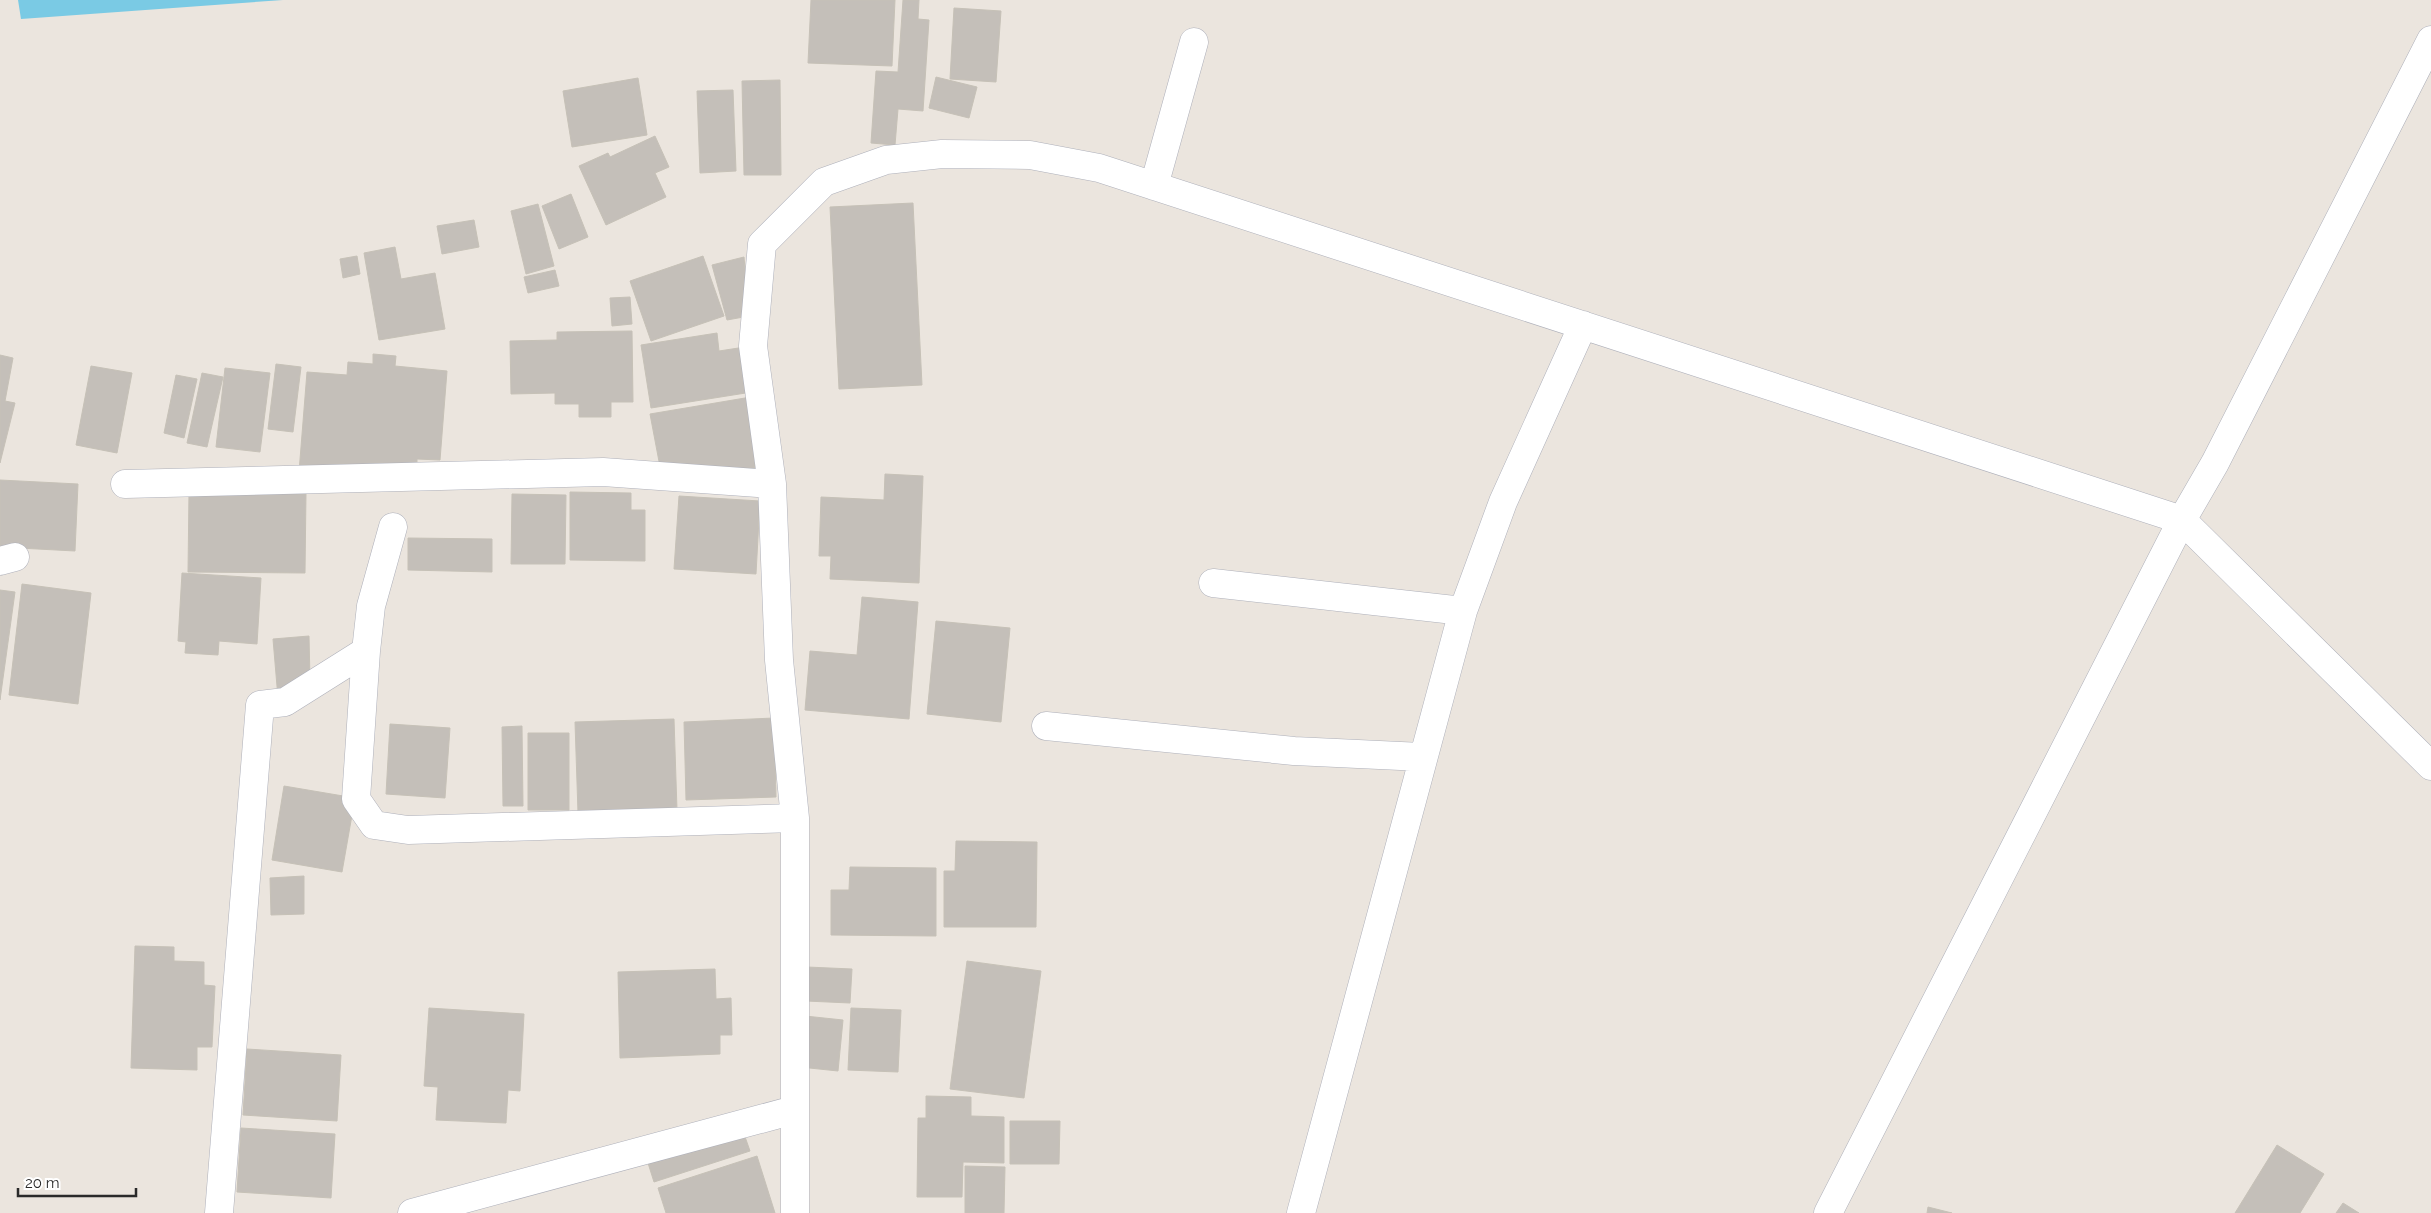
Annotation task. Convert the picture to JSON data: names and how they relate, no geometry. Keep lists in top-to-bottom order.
{
  "scale_bar": "20 m"
}
